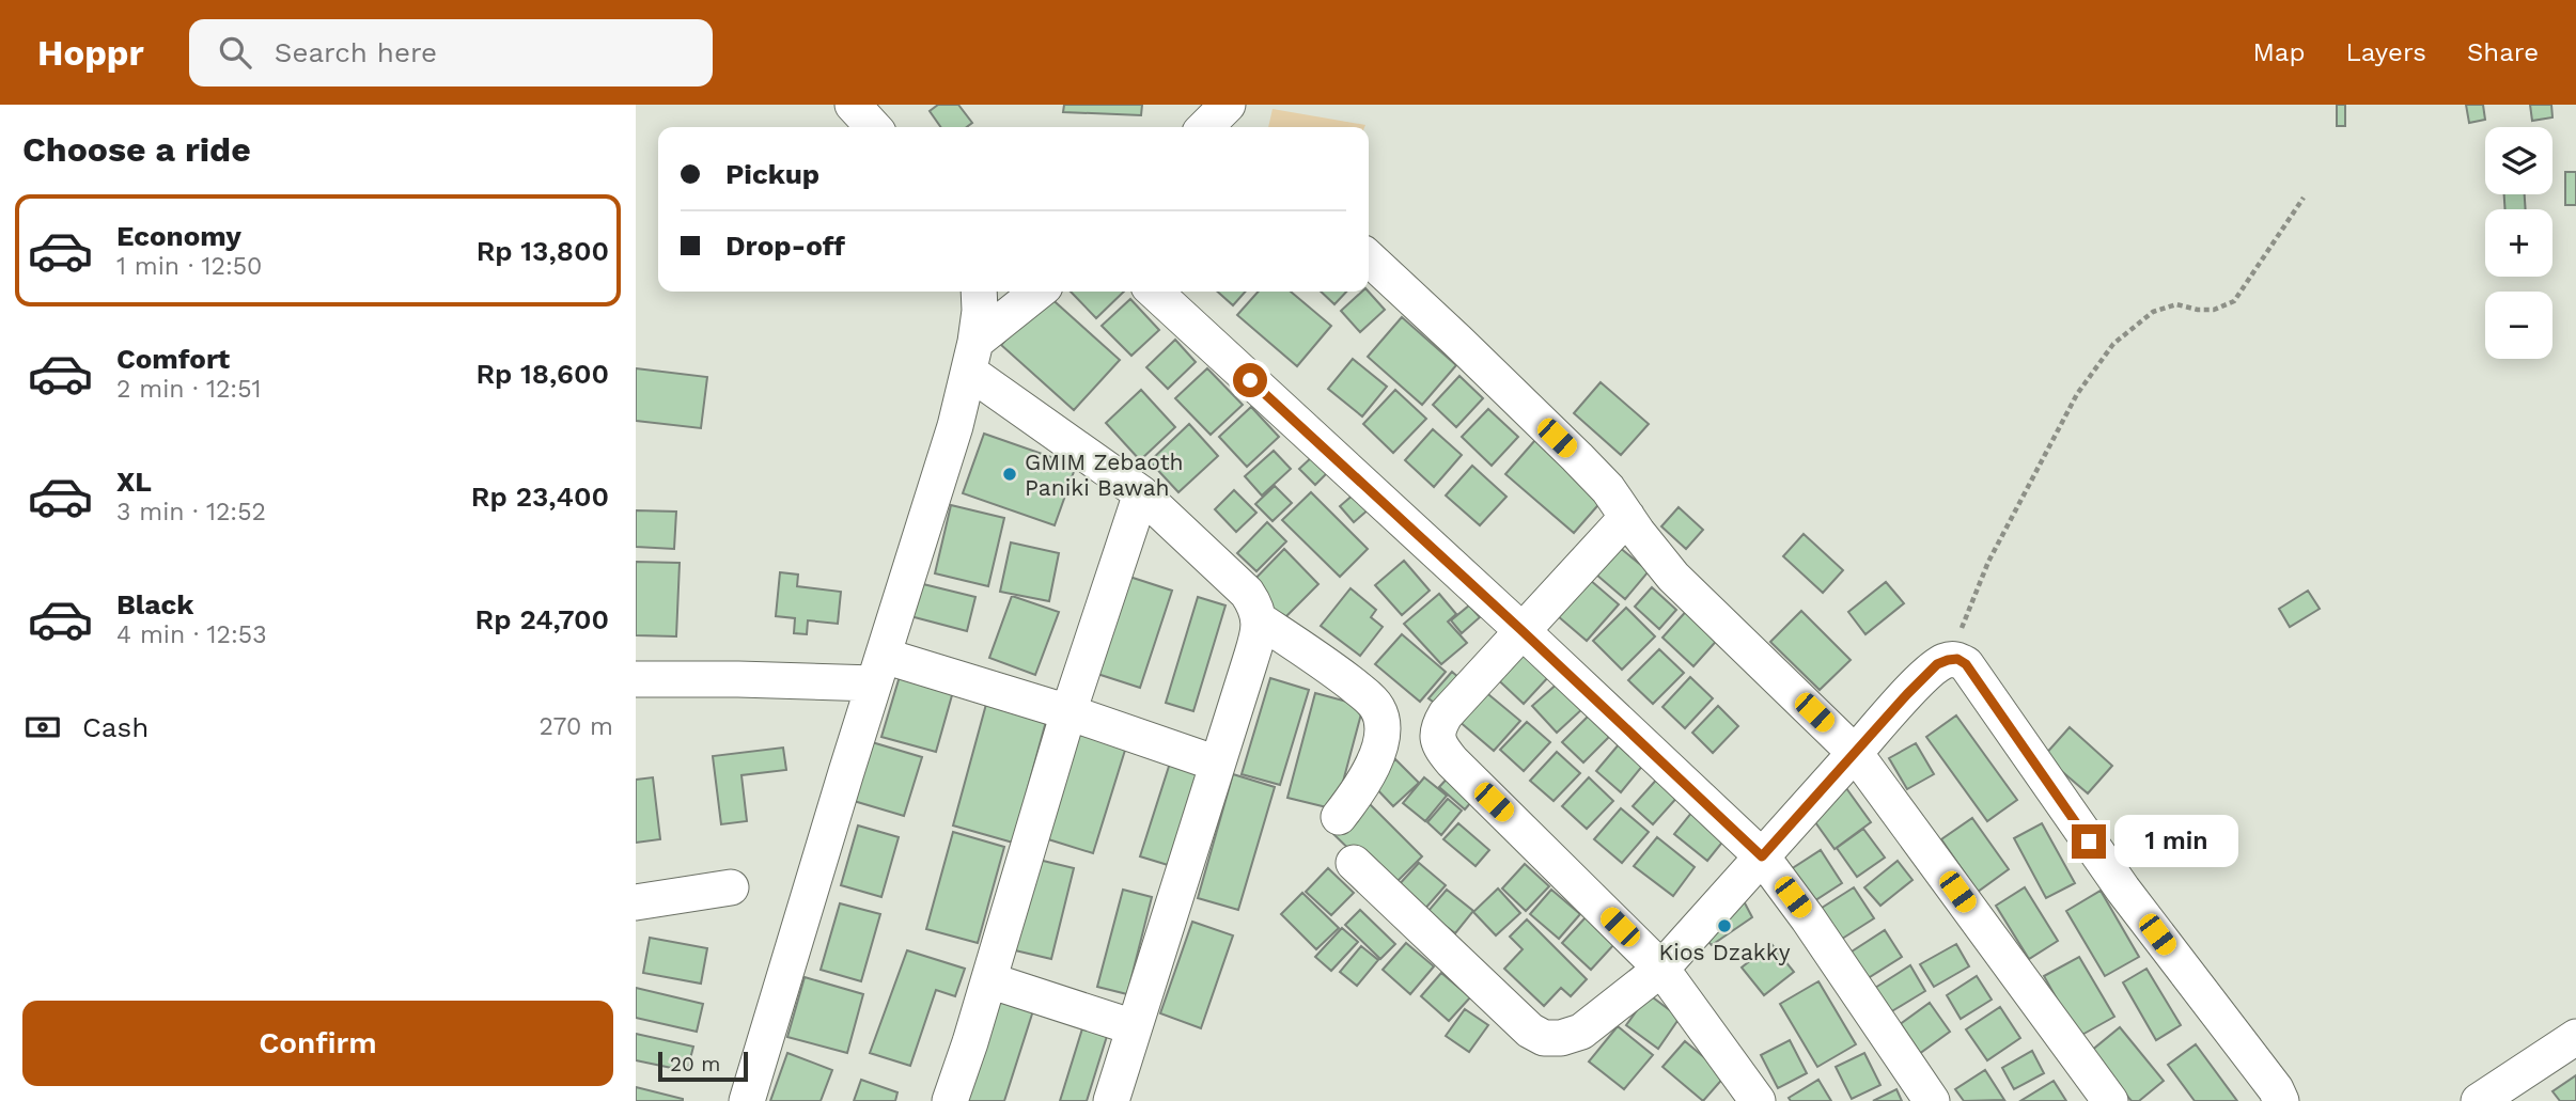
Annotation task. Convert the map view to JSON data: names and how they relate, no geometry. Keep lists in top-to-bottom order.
{
  "places": ["GMIM Zebaoth Paniki Bawah", "Kios Dzakky"],
  "scale_bar": "20 m",
  "page": {
    "header": "Hoppr",
    "search": "Search here",
    "nav": ["Map", "Layers", "Share"],
    "heading": "Choose a ride",
    "map_buttons": ["+", "−"],
    "banner": ["Pickup", "Drop-off"],
    "list": [
      {
        "name": "Economy",
        "note": "1 min · 12:50",
        "value": "Rp 13,800"
      },
      {
        "name": "Comfort",
        "note": "2 min · 12:51",
        "value": "Rp 18,600"
      },
      {
        "name": "XL",
        "note": "3 min · 12:52",
        "value": "Rp 23,400"
      },
      {
        "name": "Black",
        "note": "4 min · 12:53",
        "value": "Rp 24,700"
      }
    ],
    "pay": ["Cash", "270 m"],
    "bubble": "1 min",
    "buttons": "Confirm",
    "scale": "20 m"
  }
}
